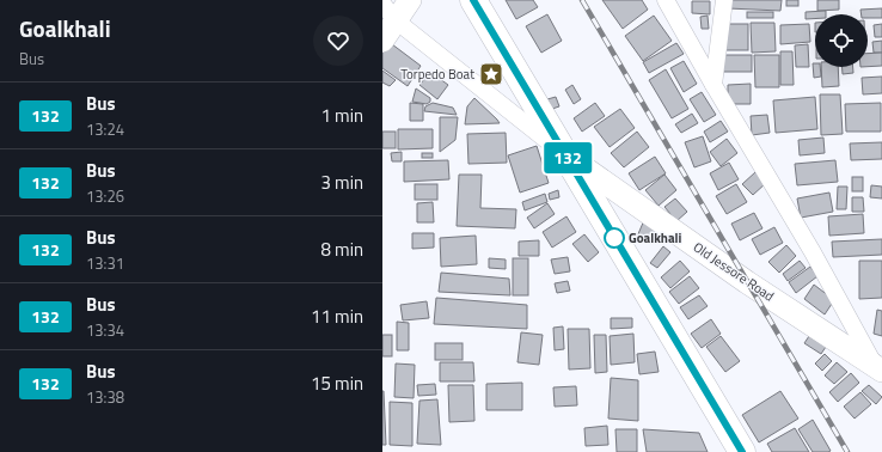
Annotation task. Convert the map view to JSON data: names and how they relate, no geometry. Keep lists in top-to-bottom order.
{
  "streets": {
    "street": ["Old Jessore Road"]
  },
  "places": {
    "place": ["Torpedo Boat"],
    "other": ["Goalkhali"]
  },
  "lines": ["bus line 132"],
  "page": {
    "heading": ["Goalkhali", "Bus"],
    "on_map": "132",
    "list": [
      {
        "mark": "132",
        "name": "Bus",
        "note": "13:24",
        "value": "1 min"
      },
      {
        "mark": "132",
        "name": "Bus",
        "note": "13:26",
        "value": "3 min"
      },
      {
        "mark": "132",
        "name": "Bus",
        "note": "13:31",
        "value": "8 min"
      },
      {
        "mark": "132",
        "name": "Bus",
        "note": "13:34",
        "value": "11 min"
      },
      {
        "mark": "132",
        "name": "Bus",
        "note": "13:38",
        "value": "15 min"
      }
    ]
  }
}
